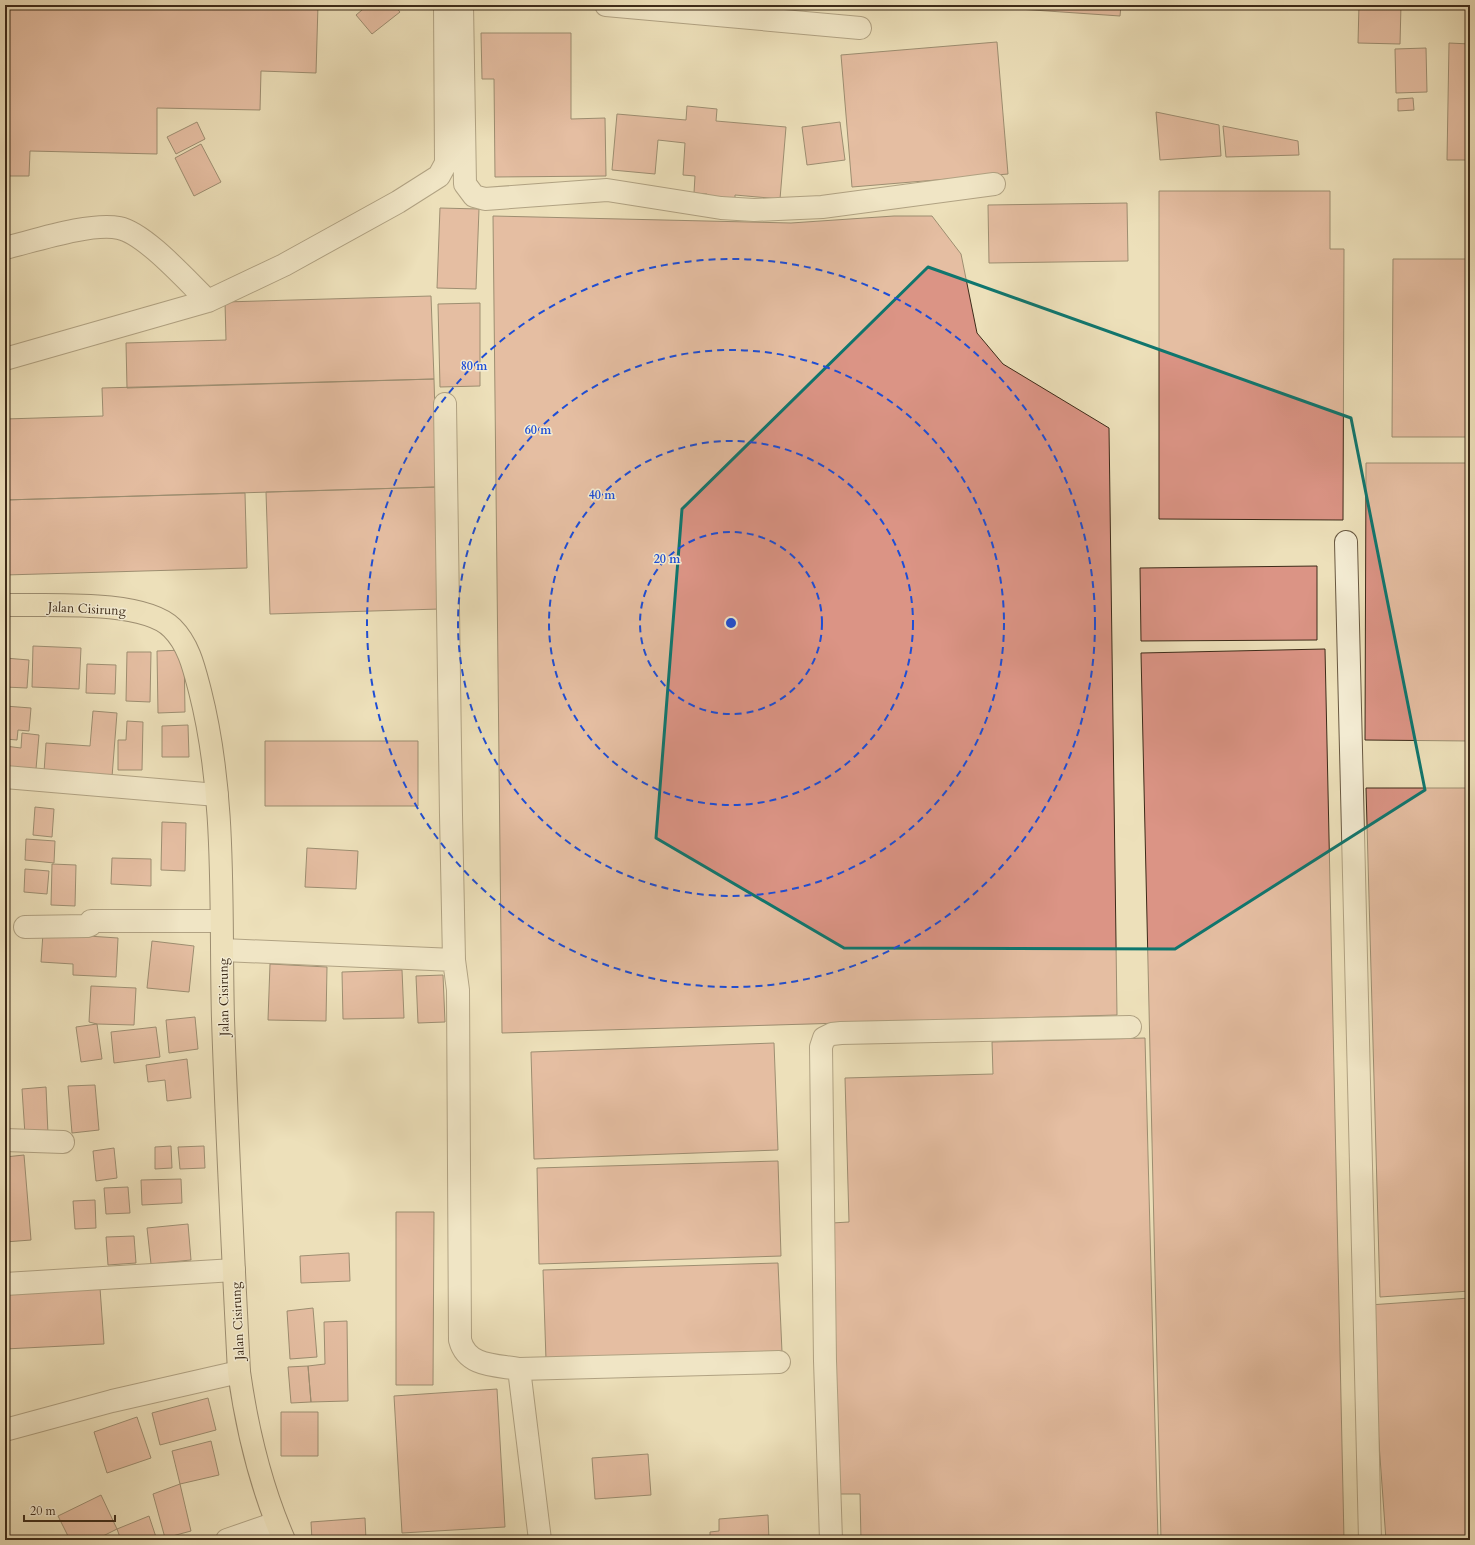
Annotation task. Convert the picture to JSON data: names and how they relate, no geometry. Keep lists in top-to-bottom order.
{
  "streets": {
    "main road": ["Jalan Cisirung"]
  },
  "scale_bar": "20 m",
  "rings": [
    "80 m",
    "60 m",
    "40 m",
    "20 m"
  ]
}
